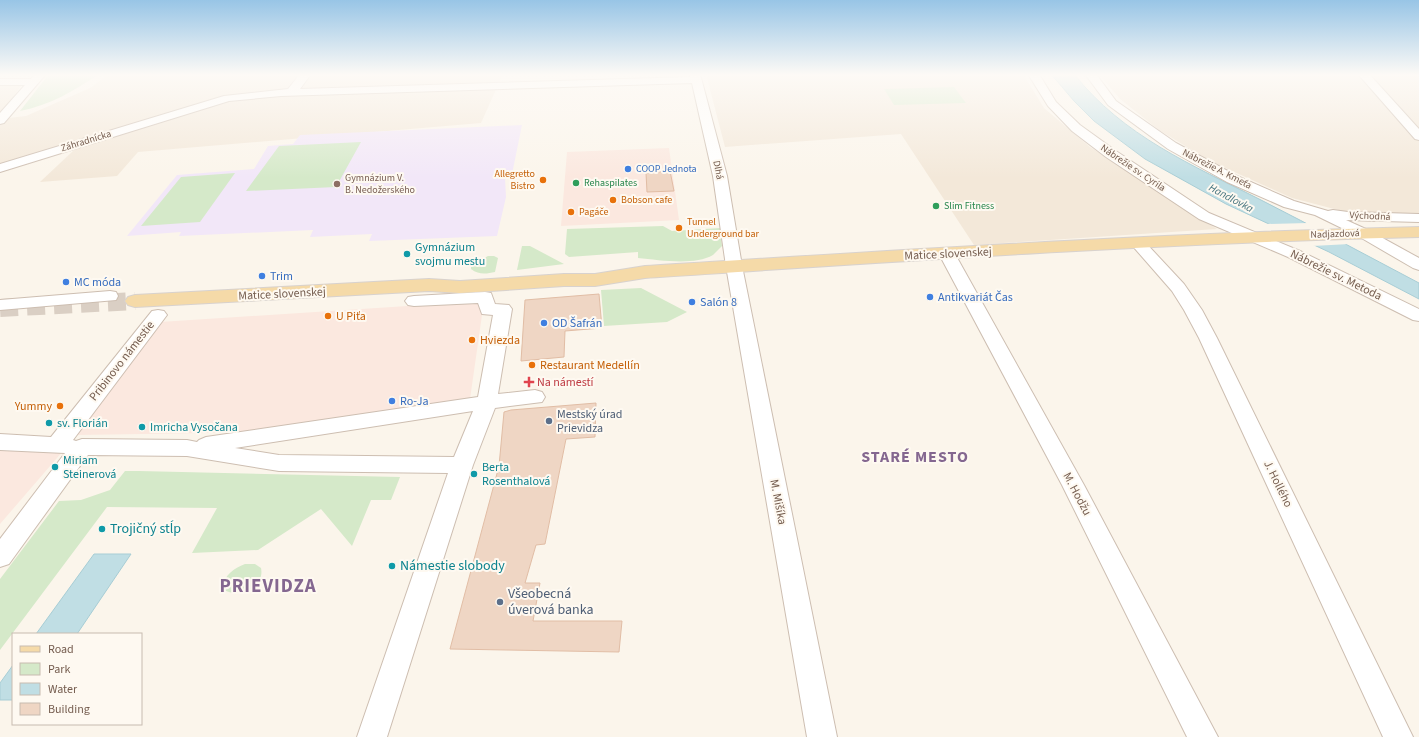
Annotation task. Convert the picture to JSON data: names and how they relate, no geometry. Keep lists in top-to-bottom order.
{
  "streets": {
    "main road": ["Nadjazdová", "Matice slovenskej"],
    "street": [
      "Záhradnícka",
      "Nábrežie sv. Cyrila",
      "Nábrežie A. Kmeťa",
      "Dlhá",
      "Východná",
      "Nábrežie sv. Metoda",
      "Pribinovo námestie",
      "J. Hollého",
      "M. Hodžu",
      "M. Mišíka"
    ]
  },
  "crossings": [
    ["Nábrežie sv. Cyrila", "Nadjazdová"],
    ["Nábrežie sv. Cyrila", "Matice slovenskej"],
    ["Nábrežie sv. Cyrila", "Nábrežie sv. Metoda"],
    ["Nábrežie A. Kmeťa", "Východná"],
    ["Nábrežie A. Kmeťa", "Nadjazdová"],
    ["Dlhá", "Matice slovenskej"],
    ["Dlhá", "M. Mišíka"],
    ["Východná", "Nadjazdová"],
    ["Nadjazdová", "Matice slovenskej"],
    ["Nadjazdová", "Nábrežie sv. Metoda"],
    ["Matice slovenskej", "Nábrežie sv. Metoda"],
    ["Matice slovenskej", "J. Hollého"],
    ["Matice slovenskej", "M. Hodžu"],
    ["Matice slovenskej", "M. Mišíka"]
  ],
  "districts": ["STARÉ MESTO", "PRIEVIDZA"],
  "water": ["Handlovka"],
  "places": {
    "other": [
      "COOP Jednota",
      "Allegretto Bistro",
      "Rehaspilates",
      "Gymnázium V. B. Nedožerského",
      "Bobson cafe",
      "Slim Fitness",
      "Pagáče",
      "Tunnel Underground bar",
      "Gymnázium svojmu mestu",
      "Trim",
      "MC móda",
      "Antikvariát Čas",
      "Salón 8",
      "U Piťa",
      "OD Šafrán",
      "Hviezda",
      "Restaurant Medellín",
      "Ro-Ja",
      "Yummy",
      "Mestský úrad Prievidza",
      "sv. Florián",
      "Imricha Vysočana",
      "Miriam Steinerová",
      "Berta Rosenthalová",
      "Trojičný stĺp",
      "Námestie slobody",
      "Všeobecná úverová banka"
    ],
    "health": ["Na námestí"]
  },
  "legend": [
    "Road",
    "Park",
    "Water",
    "Building"
  ]
}
